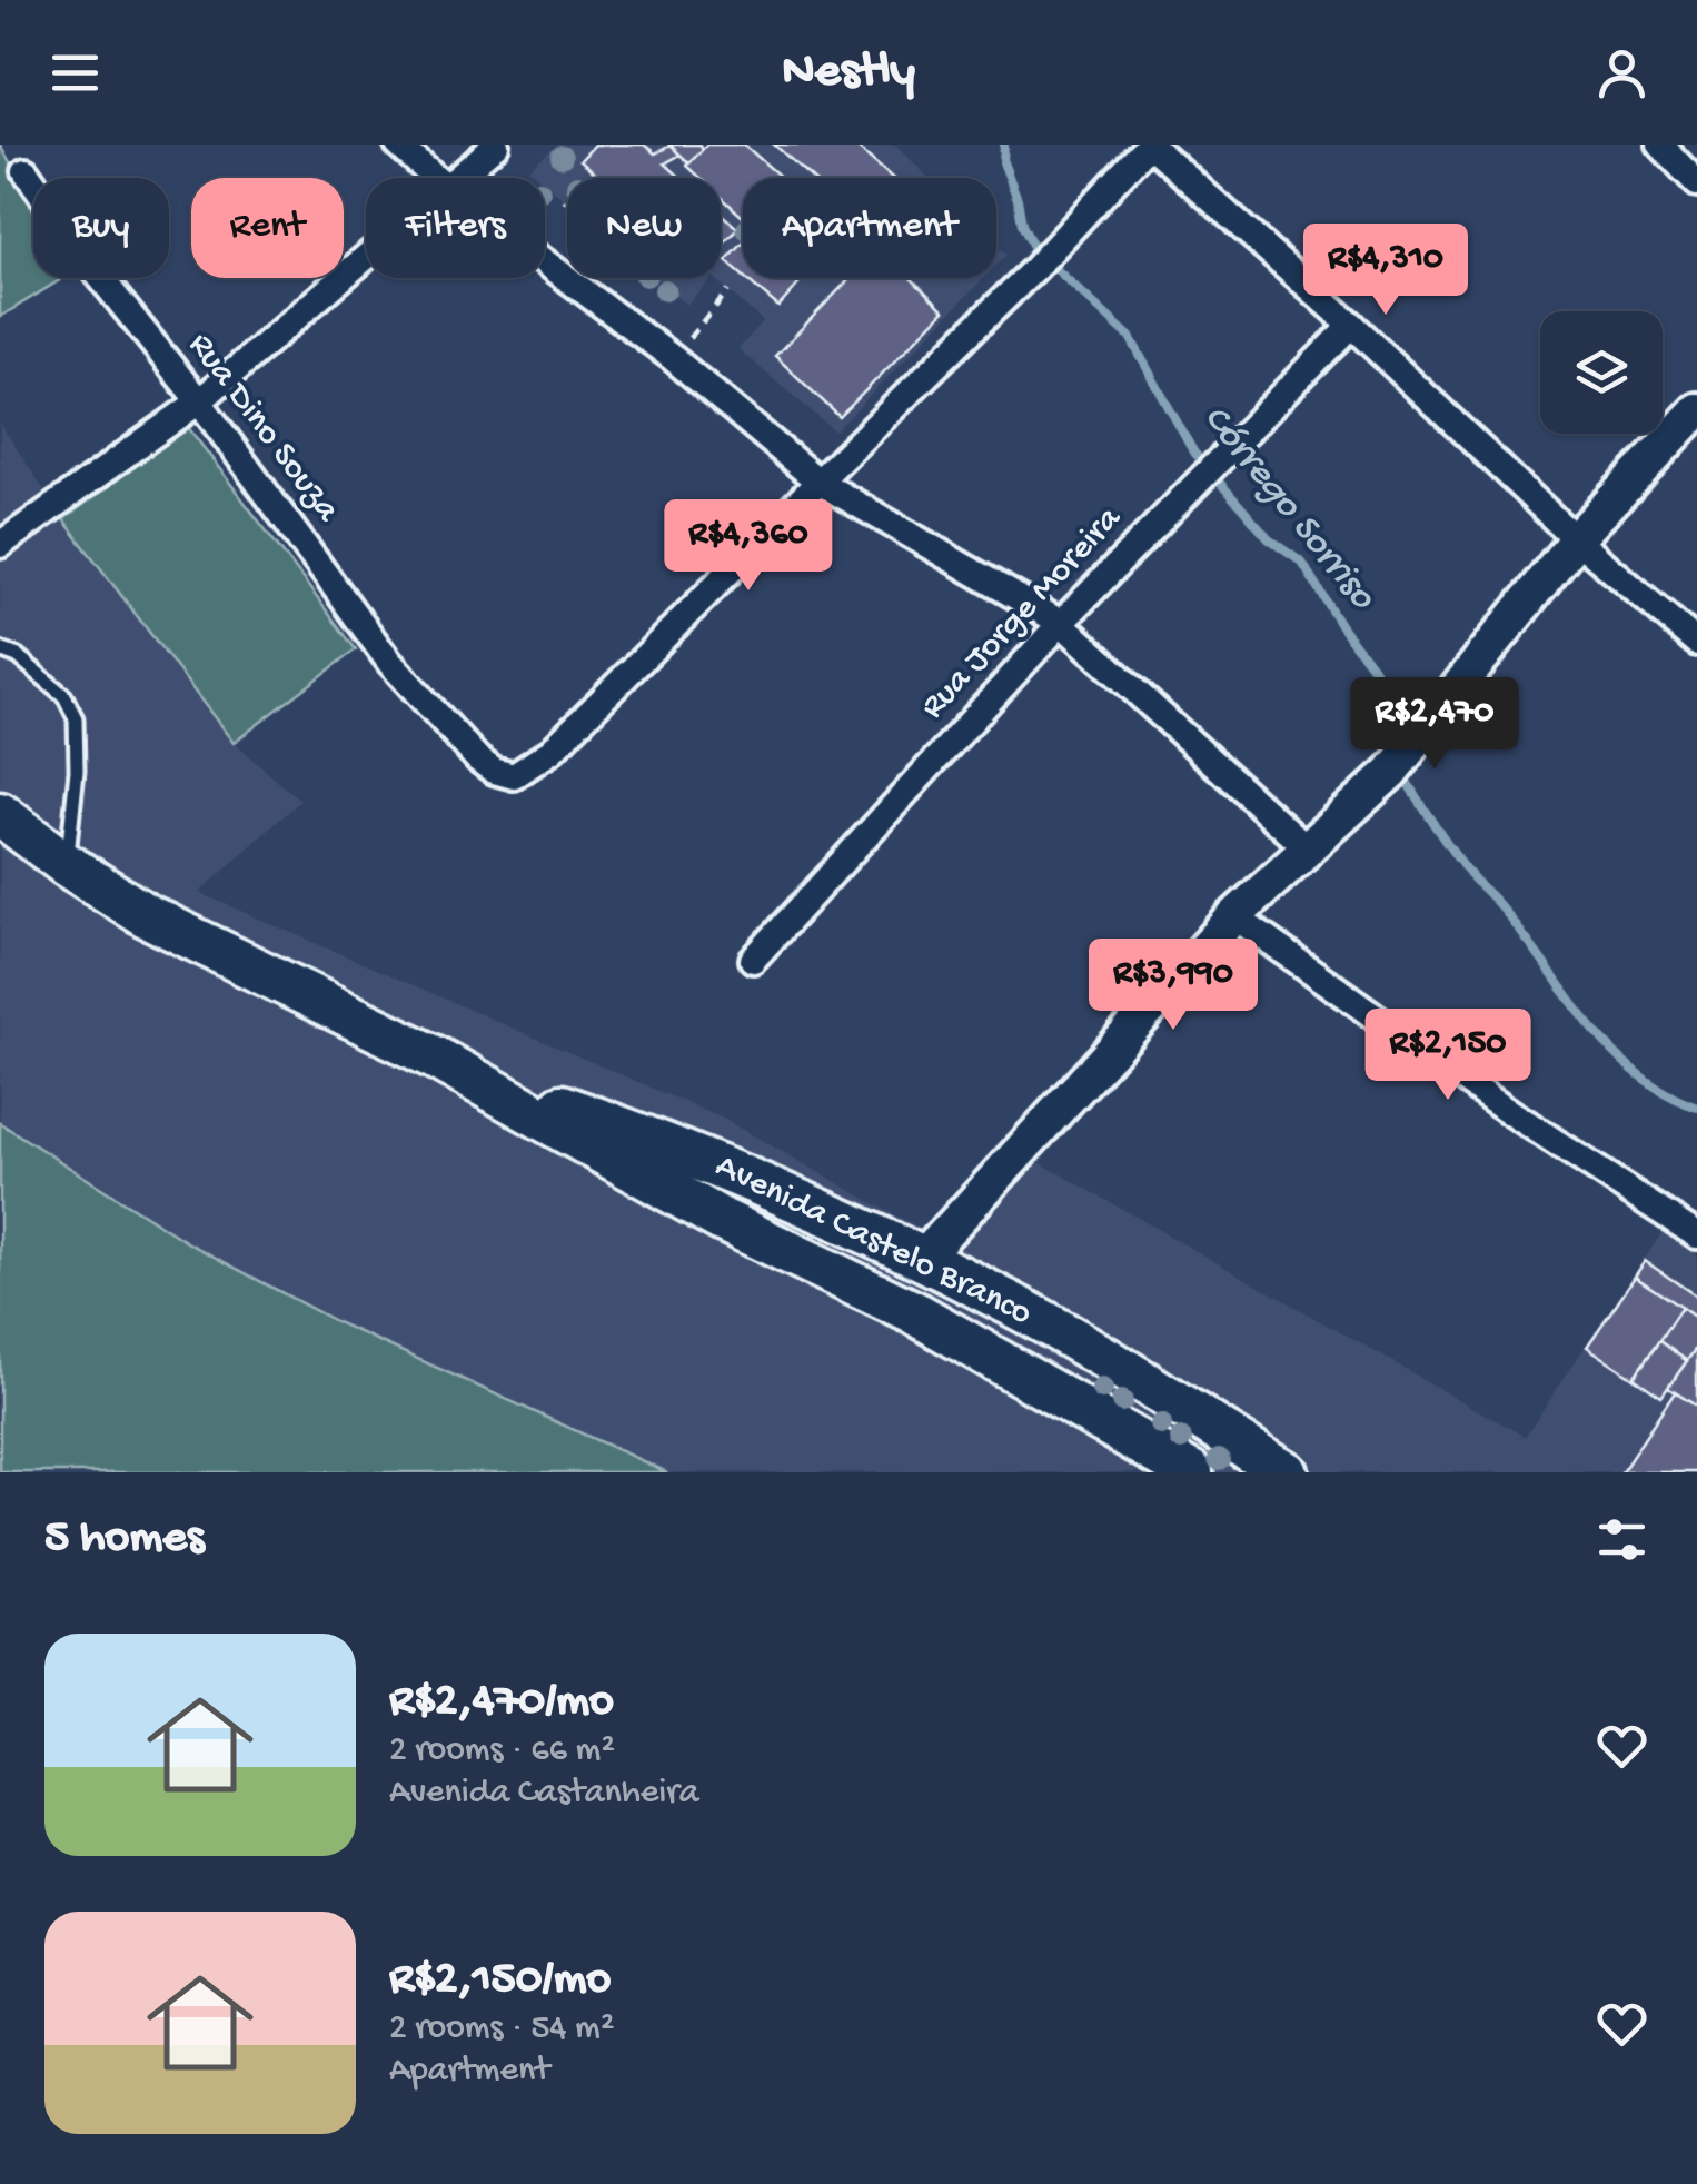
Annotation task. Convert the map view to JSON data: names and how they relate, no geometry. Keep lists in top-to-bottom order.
{
  "streets": {
    "main road": ["Avenida Castelo Branco"],
    "street": ["Rua Dino Souza", "Rua Jorge Moreira"]
  },
  "water": ["Córrego Sorriso"],
  "page": {
    "header": "Nestly",
    "chip": [
      "Buy",
      "Rent",
      "Filters",
      "New",
      "Apartment"
    ],
    "price": [
      "R$4,310",
      "R$4,360",
      "R$2,470",
      "R$3,990",
      "R$2,150"
    ],
    "heading": "5 homes",
    "list": [
      {
        "name": "R$2,470/mo",
        "note": "2 rooms · 66 m² · Avenida Castanheira"
      },
      {
        "name": "R$2,150/mo",
        "note": "2 rooms · 54 m² · Apartment"
      }
    ]
  }
}
